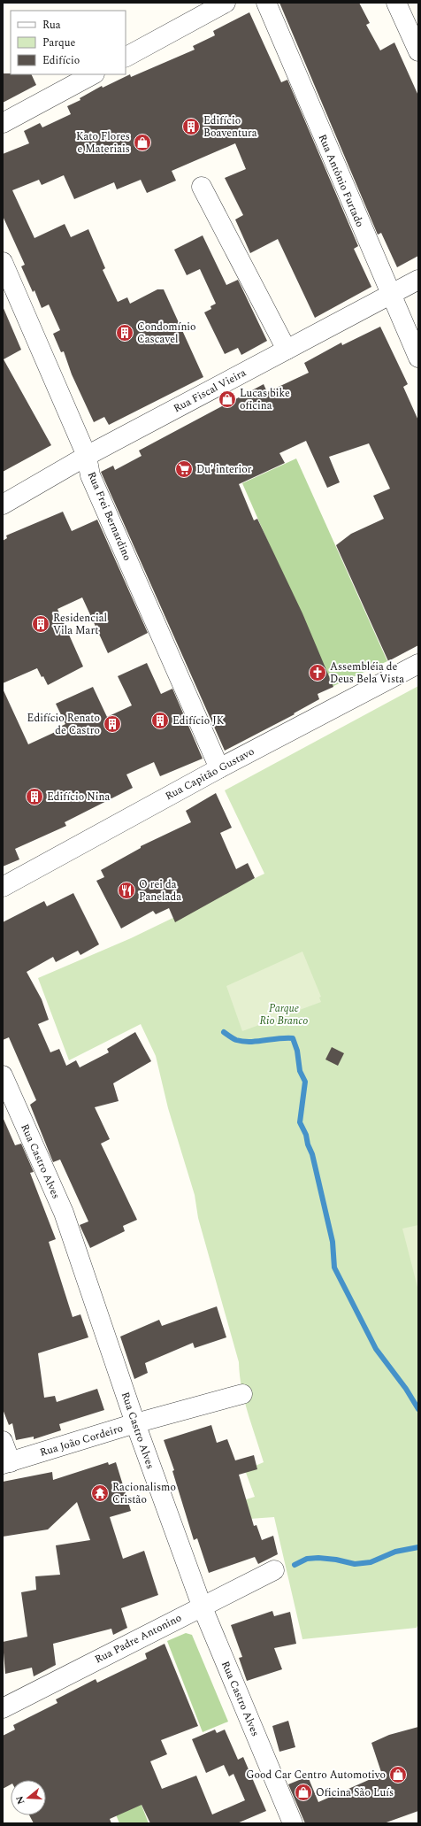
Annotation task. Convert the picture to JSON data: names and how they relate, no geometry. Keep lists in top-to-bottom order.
{
  "streets": {
    "street": [
      "Rua Antônio Furtado",
      "Rua Fiscal Vieira",
      "Rua Frei Bernardino",
      "Rua Capitão Gustavo",
      "Rua Castro Alves",
      "Rua João Cordeiro",
      "Rua Padre Antonino"
    ]
  },
  "crossings": [
    ["Rua Antônio Furtado", "Rua Fiscal Vieira"],
    ["Rua Fiscal Vieira", "Rua Frei Bernardino"],
    ["Rua Frei Bernardino", "Rua Capitão Gustavo"],
    ["Rua Castro Alves", "Rua João Cordeiro"],
    ["Rua Castro Alves", "Rua Padre Antonino"]
  ],
  "parks": ["Parque Rio Branco"],
  "places": {
    "building": [
      "Edifício Boaventura",
      "Condomínio Cascavel",
      "Residencial Vila Mart",
      "Edifício JK",
      "Edifício Renato de Castro",
      "Edifício Nina"
    ],
    "shop": [
      "Kato Flores e Materiais",
      "Lucas bike oficina",
      "Good Car Centro Automotivo",
      "Oficina São Luís"
    ],
    "supermarket": ["Du' interior"],
    "church": ["Assembléia de Deus Bela Vista"],
    "restaurant": ["O rei da Panelada"],
    "temple": ["Racionalismo Cristão"]
  },
  "legend": ["Rua", "Parque", "Edifício"],
  "north": "left"
}
